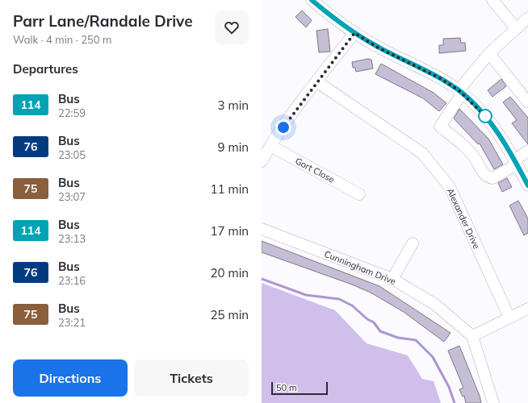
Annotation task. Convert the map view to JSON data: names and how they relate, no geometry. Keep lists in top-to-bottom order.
{
  "streets": {
    "street": ["Gort Close", "Alexander Drive", "Cunningham Drive"]
  },
  "lines": ["bus line 114"],
  "scale_bar": "50 m",
  "page": {
    "heading": [
      ["Parr Lane/Randale Drive", "Walk · 4 min · 250 m"],
      "Departures"
    ],
    "list": [
      {
        "mark": "114",
        "name": "Bus",
        "note": "22:59",
        "value": "3 min"
      },
      {
        "mark": "76",
        "name": "Bus",
        "note": "23:05",
        "value": "9 min"
      },
      {
        "mark": "75",
        "name": "Bus",
        "note": "23:07",
        "value": "11 min"
      },
      {
        "mark": "114",
        "name": "Bus",
        "note": "23:13",
        "value": "17 min"
      },
      {
        "mark": "76",
        "name": "Bus",
        "note": "23:16",
        "value": "20 min"
      },
      {
        "mark": "75",
        "name": "Bus",
        "note": "23:21",
        "value": "25 min"
      }
    ],
    "buttons": ["Directions", "Tickets"],
    "scale": "50 m"
  }
}
